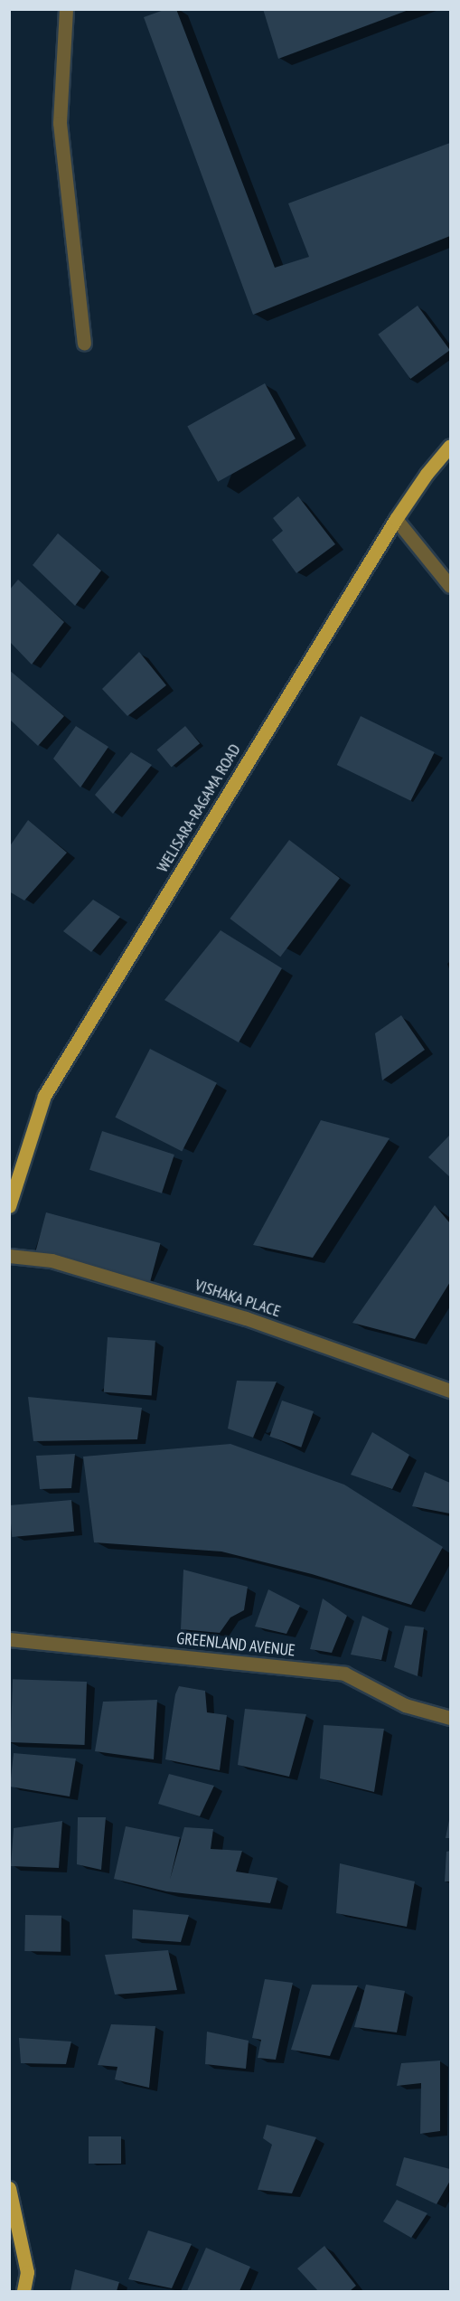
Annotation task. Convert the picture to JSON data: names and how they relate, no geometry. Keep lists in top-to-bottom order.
{
  "streets": {
    "main road": ["WELISARA-RAGAMA ROAD"],
    "street": ["VISHAKA PLACE", "GREENLAND AVENUE"]
  }
}
